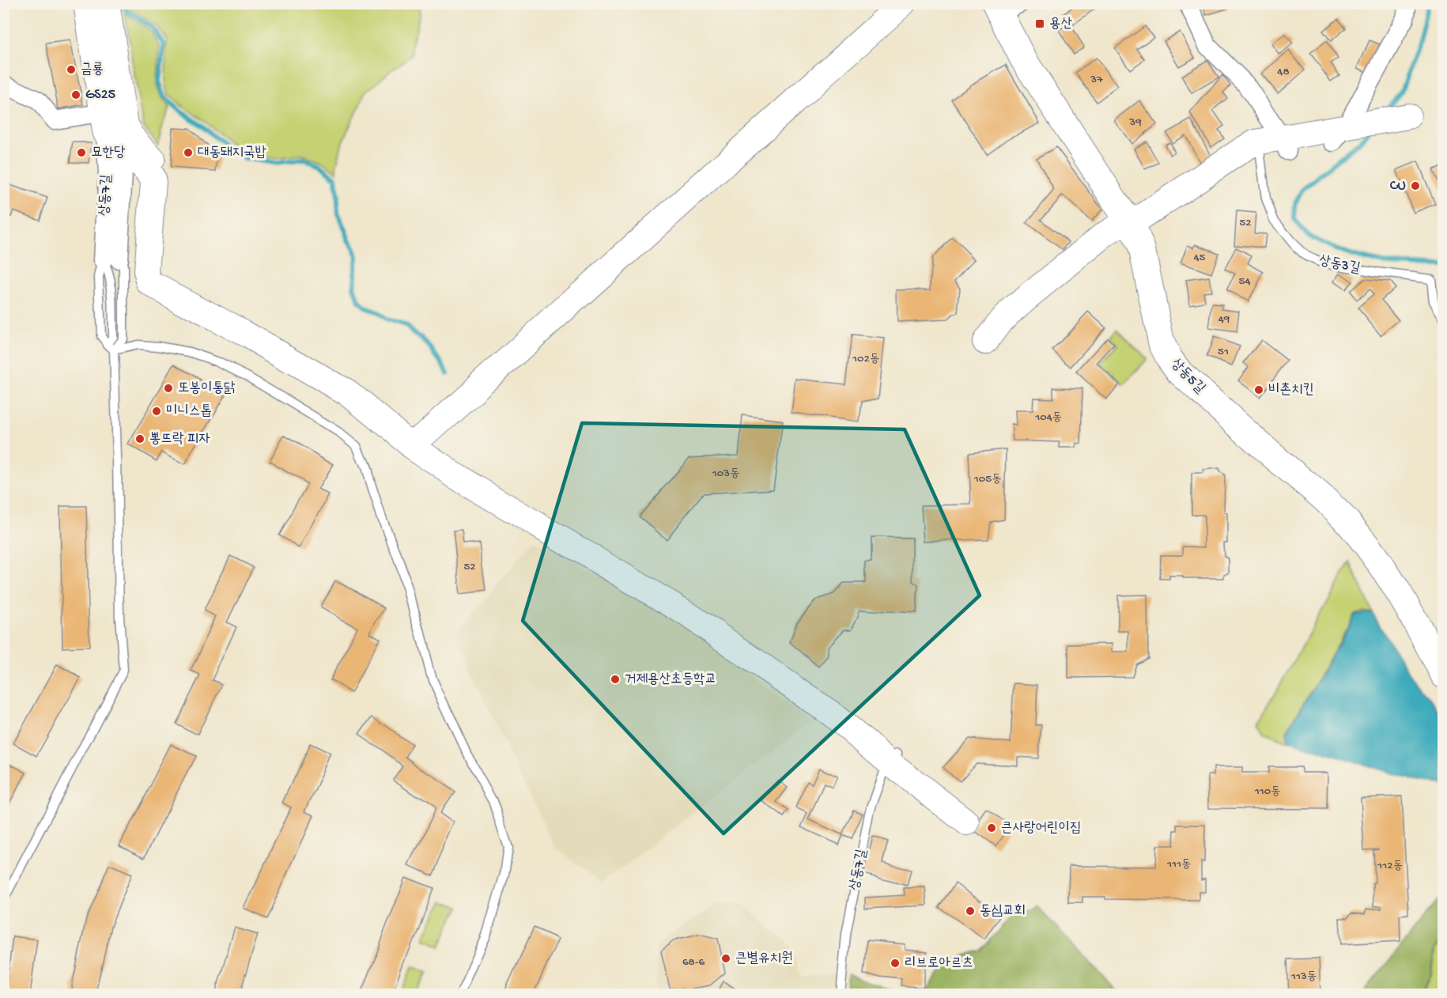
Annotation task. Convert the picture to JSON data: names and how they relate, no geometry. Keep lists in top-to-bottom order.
{
  "streets": {
    "main road": ["상동5길"],
    "street": ["상동7길"],
    "lane": ["상동3길"]
  },
  "places": {
    "transit": ["용산"],
    "other": [
      "금룡",
      "GS25",
      "묘한당",
      "대동돼지국밥",
      "CU",
      "또봉이통닭",
      "비촌치킨",
      "미니스톱",
      "뽕뜨락 피자",
      "거제용산초등학교",
      "큰사랑어린이집",
      "동심교회",
      "큰별유치원",
      "리브로아르츠"
    ]
  },
  "house_numbers": [
    "48",
    "37",
    "39",
    "52",
    "45",
    "54",
    "49",
    "51",
    "102동",
    "104동",
    "103동",
    "105동",
    "52",
    "110동",
    "111동",
    "112동",
    "68-6",
    "113동"
  ]
}
